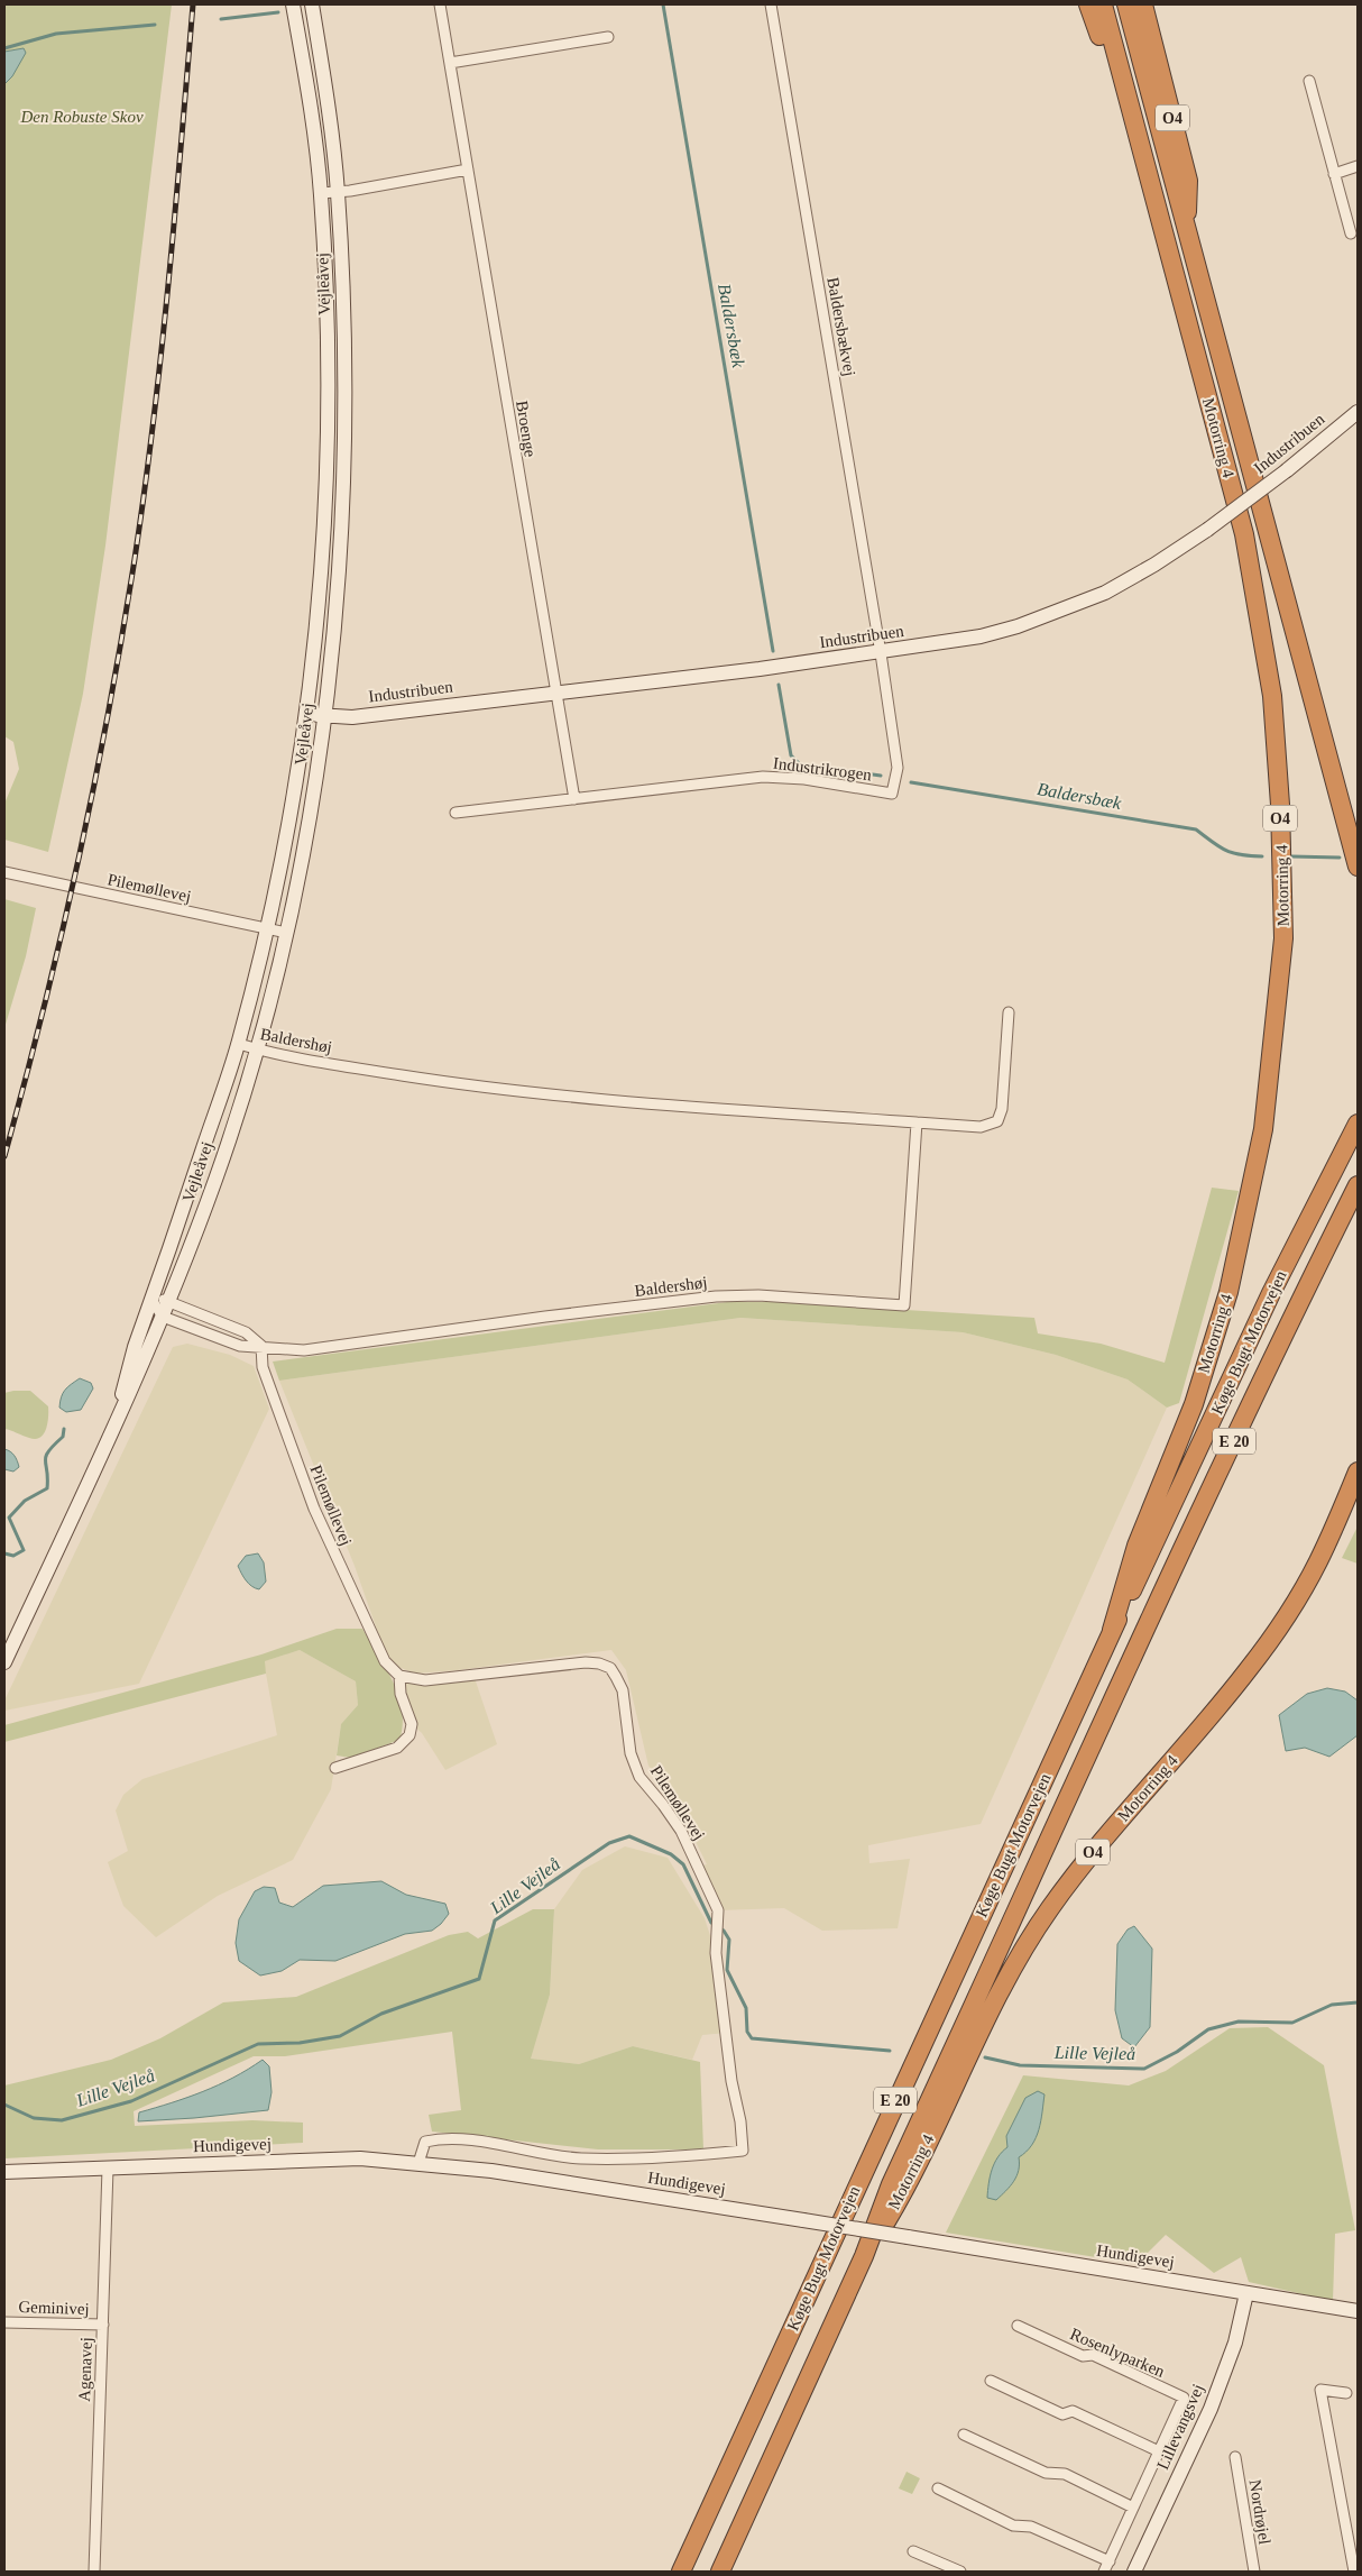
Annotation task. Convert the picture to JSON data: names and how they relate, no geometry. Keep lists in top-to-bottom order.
{
  "streets": {
    "highway": [
      "O4",
      "Motorring 4",
      "Køge Bugt Motorvejen",
      "E 20"
    ],
    "street": [
      "Vejleåvej",
      "Baldersbækvej",
      "Broenge",
      "Industribuen",
      "Industrikrogen",
      "Pilemøllevej",
      "Baldershøj",
      "Hundigevej",
      "Geminivej",
      "Rosenlyparken",
      "Agenavej",
      "Lillevangsvej",
      "Nordrøjel"
    ]
  },
  "crossings": [
    ["O4", "Motorring 4"],
    ["Vejleåvej", "Industribuen"],
    ["Vejleåvej", "Pilemøllevej"],
    ["Vejleåvej", "Baldershøj"],
    ["Baldersbækvej", "Industribuen"],
    ["Baldersbækvej", "Industrikrogen"],
    ["Broenge", "Industribuen"],
    ["Motorring 4", "Køge Bugt Motorvejen"],
    ["Industribuen", "Industrikrogen"],
    ["Pilemøllevej", "Baldershøj"],
    ["Pilemøllevej", "Hundigevej"],
    ["Hundigevej", "Agenavej"],
    ["Hundigevej", "Lillevangsvej"],
    ["Geminivej", "Agenavej"]
  ],
  "water": ["Baldersbæk", "Lille Vejleå"],
  "parks": ["Den Robuste Skov"]
}
